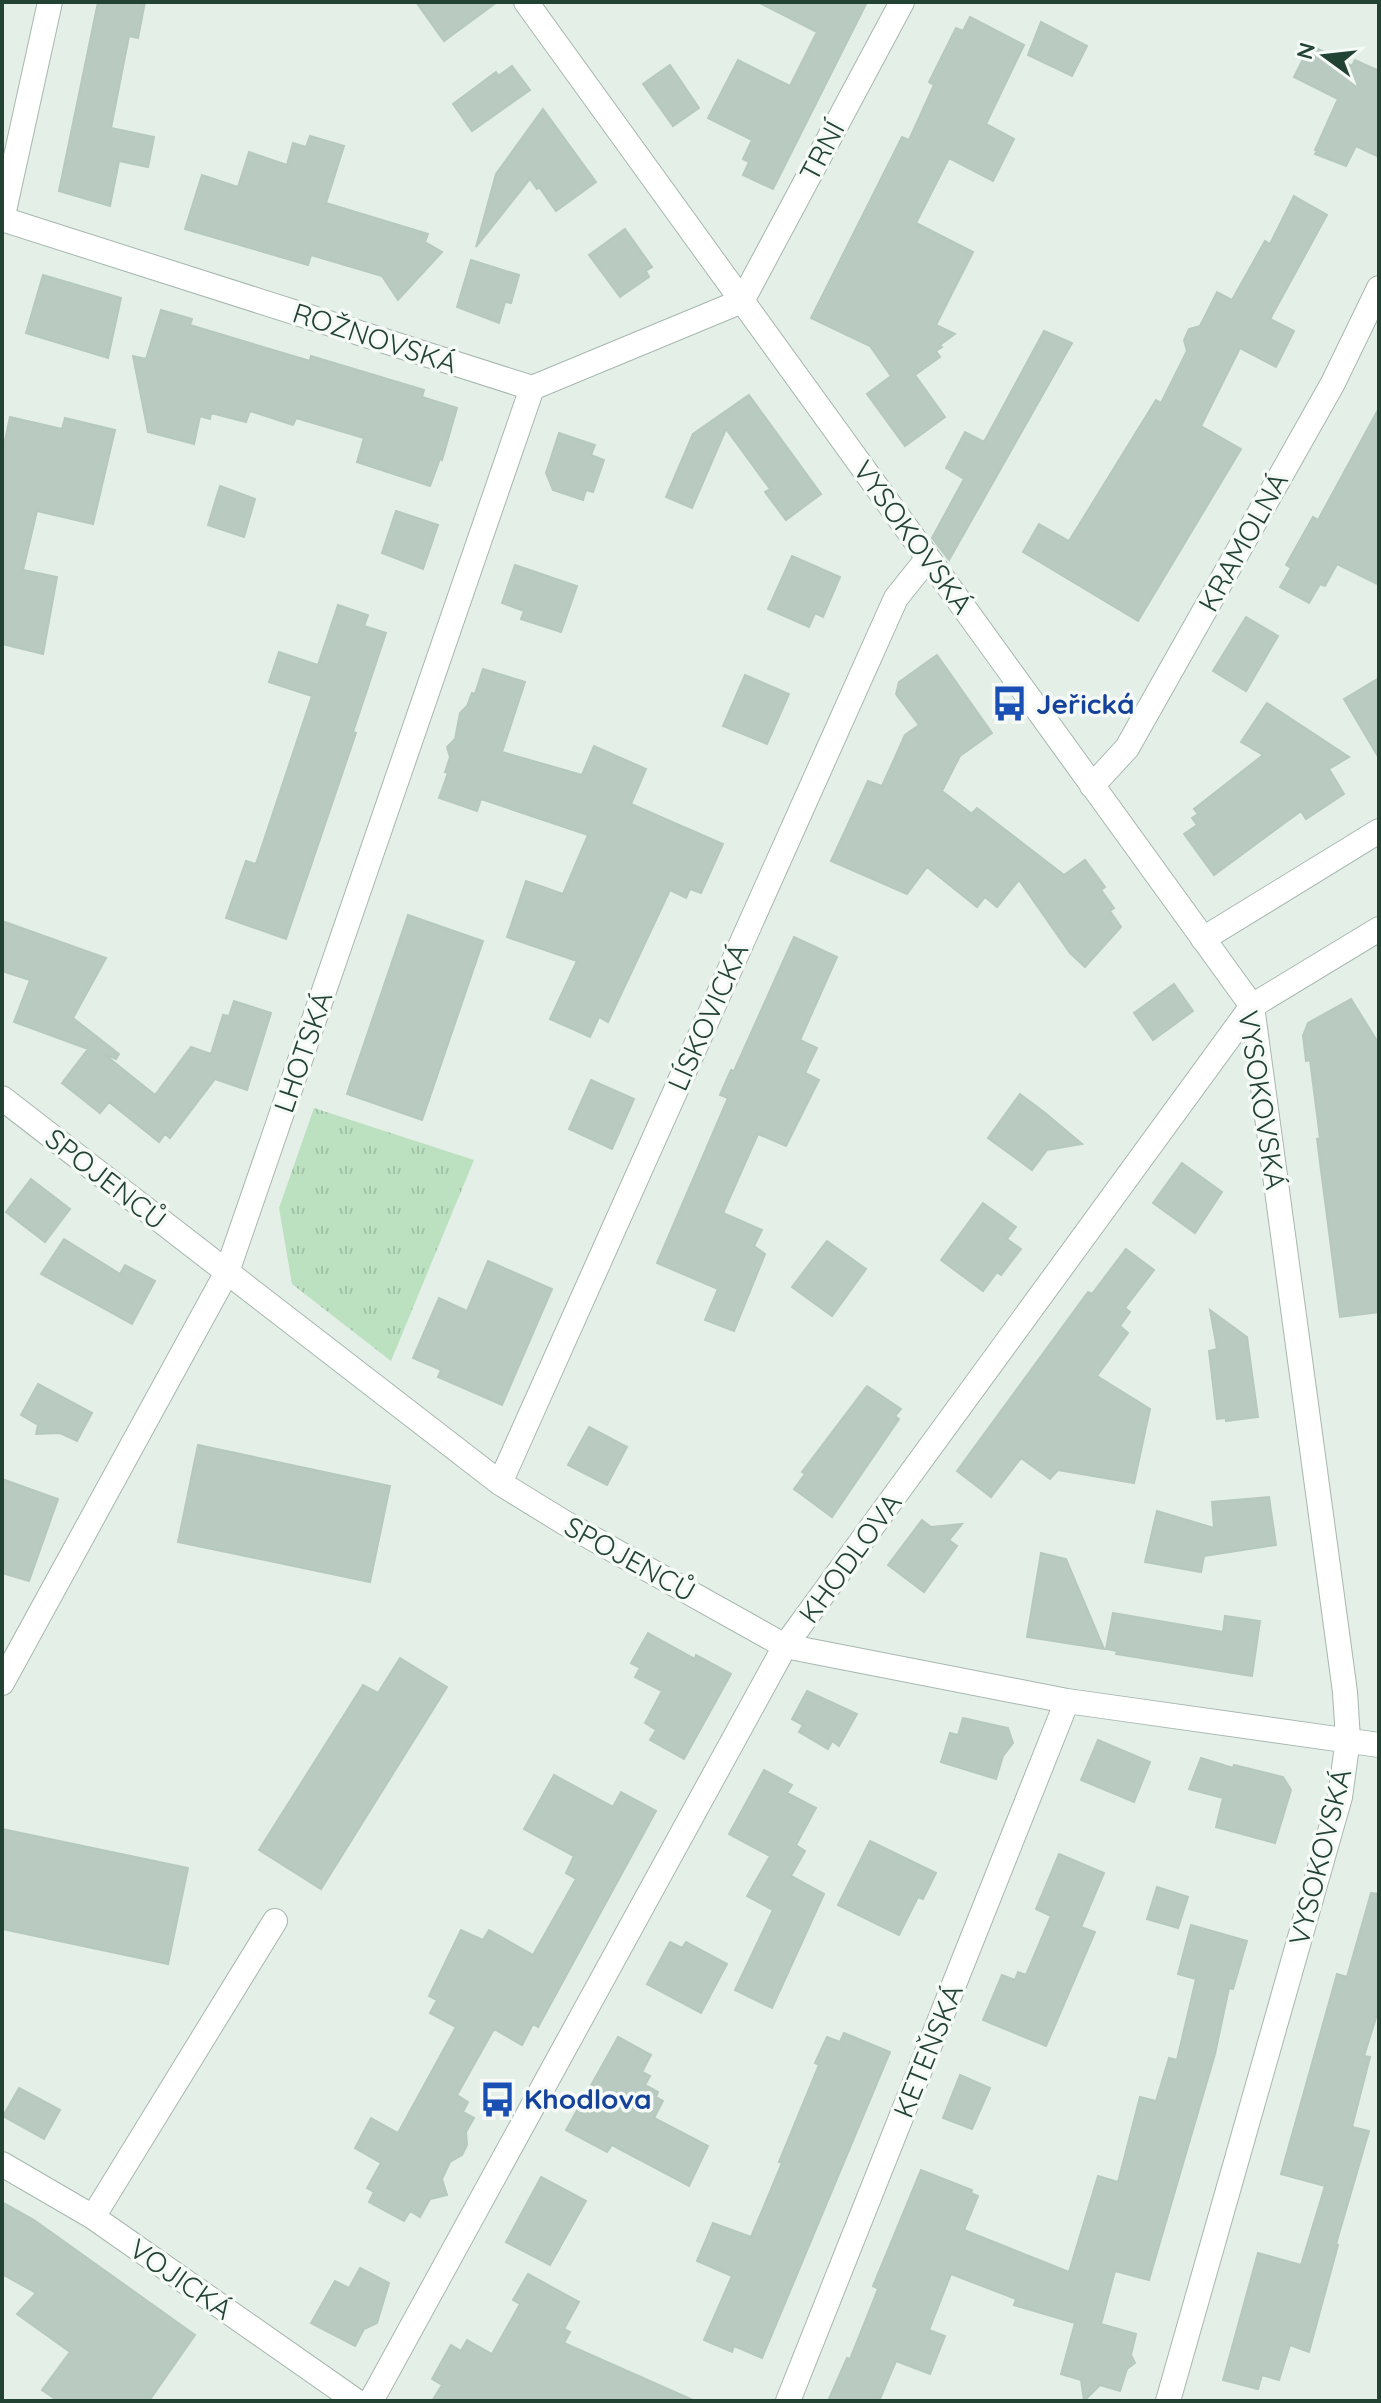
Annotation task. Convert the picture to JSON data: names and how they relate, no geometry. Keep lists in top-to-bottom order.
{
  "streets": {
    "street": [
      "TRNÍ",
      "ROŽNOVSKÁ",
      "VYSOKOVSKÁ",
      "KRAMOLNÁ",
      "LÍSKOVICKÁ",
      "LHOTSKÁ",
      "SPOJENCŮ",
      "KHODLOVA",
      "KETEŇSKÁ",
      "VOJICKÁ"
    ]
  },
  "crossings": [
    ["TRNÍ", "VYSOKOVSKÁ"],
    ["ROŽNOVSKÁ", "LHOTSKÁ"],
    ["VYSOKOVSKÁ", "KRAMOLNÁ"],
    ["VYSOKOVSKÁ", "LÍSKOVICKÁ"],
    ["VYSOKOVSKÁ", "SPOJENCŮ"],
    ["VYSOKOVSKÁ", "KHODLOVA"],
    ["LÍSKOVICKÁ", "SPOJENCŮ"],
    ["LHOTSKÁ", "SPOJENCŮ"],
    ["SPOJENCŮ", "KHODLOVA"],
    ["SPOJENCŮ", "KETEŇSKÁ"]
  ],
  "places": {
    "bus stop": ["Jeřická", "Khodlova"]
  },
  "north": "left"
}
